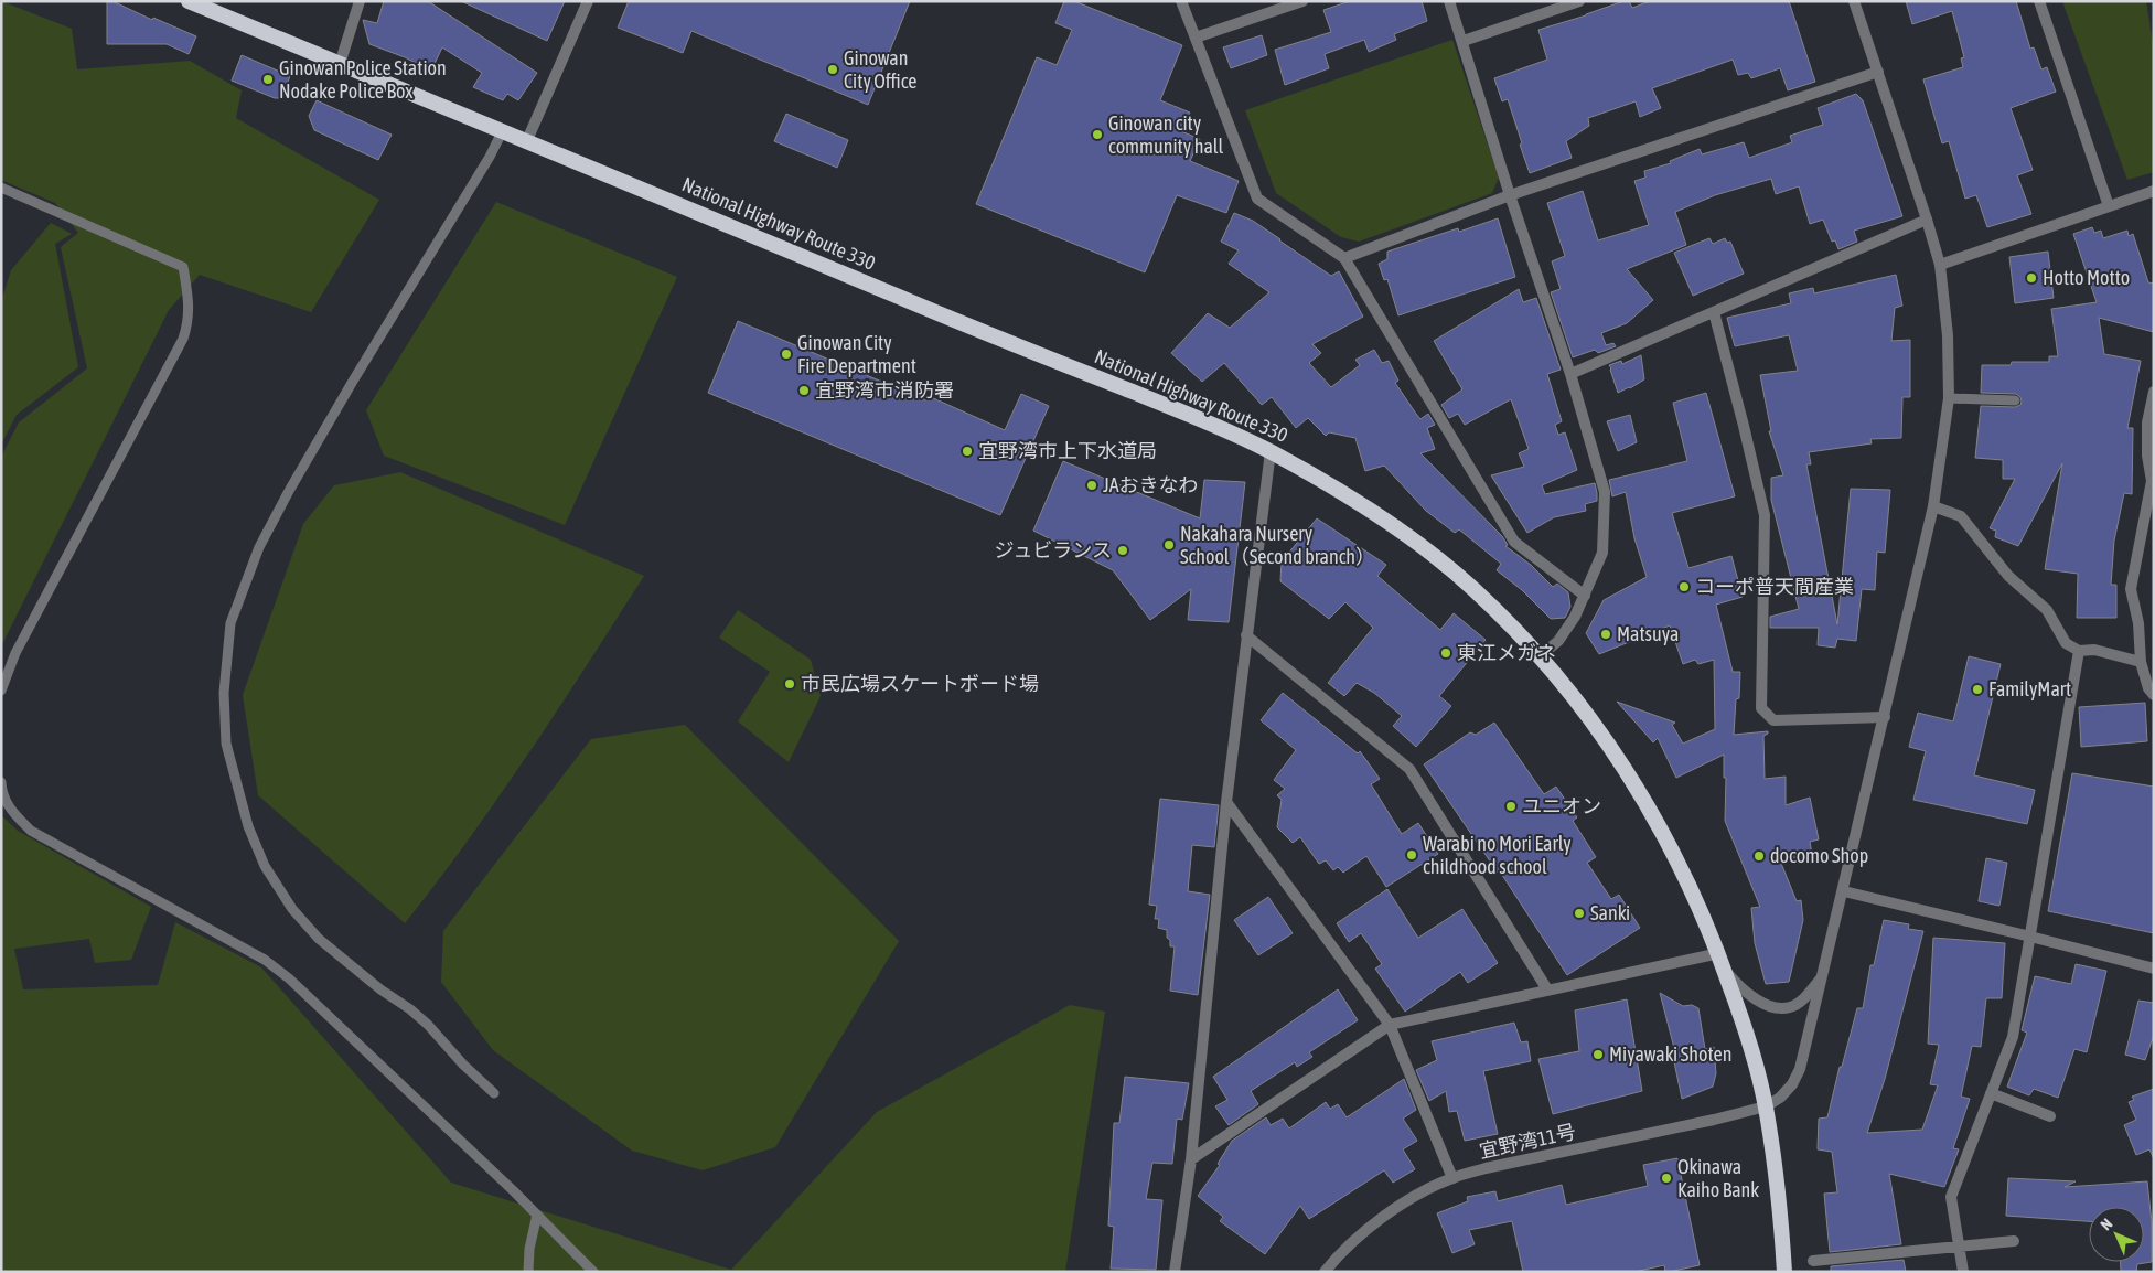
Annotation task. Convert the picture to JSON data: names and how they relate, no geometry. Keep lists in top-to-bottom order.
{
  "streets": {
    "highway": ["National Highway Route 330"],
    "street": ["宜野湾11号"]
  },
  "crossings": [
    ["National Highway Route 330", "宜野湾11号"]
  ],
  "places": [
    "Ginowan City Office",
    "Ginowan Police Station Nodake Police Box",
    "Ginowan city community hall",
    "Hotto Motto",
    "Ginowan City Fire Department",
    "宜野湾市消防署",
    "宜野湾市上下水道局",
    "JAおきなわ",
    "Nakahara Nursery School（Second branch）",
    "ジュビランス",
    "コーポ普天間産業",
    "Matsuya",
    "東江メガネ",
    "市民広場スケートボード場",
    "FamilyMart",
    "ユニオン",
    "Warabi no Mori Early childhood school",
    "docomo Shop",
    "Sanki",
    "Miyawaki Shoten",
    "Okinawa Kaiho Bank"
  ],
  "north": "top left"
}
